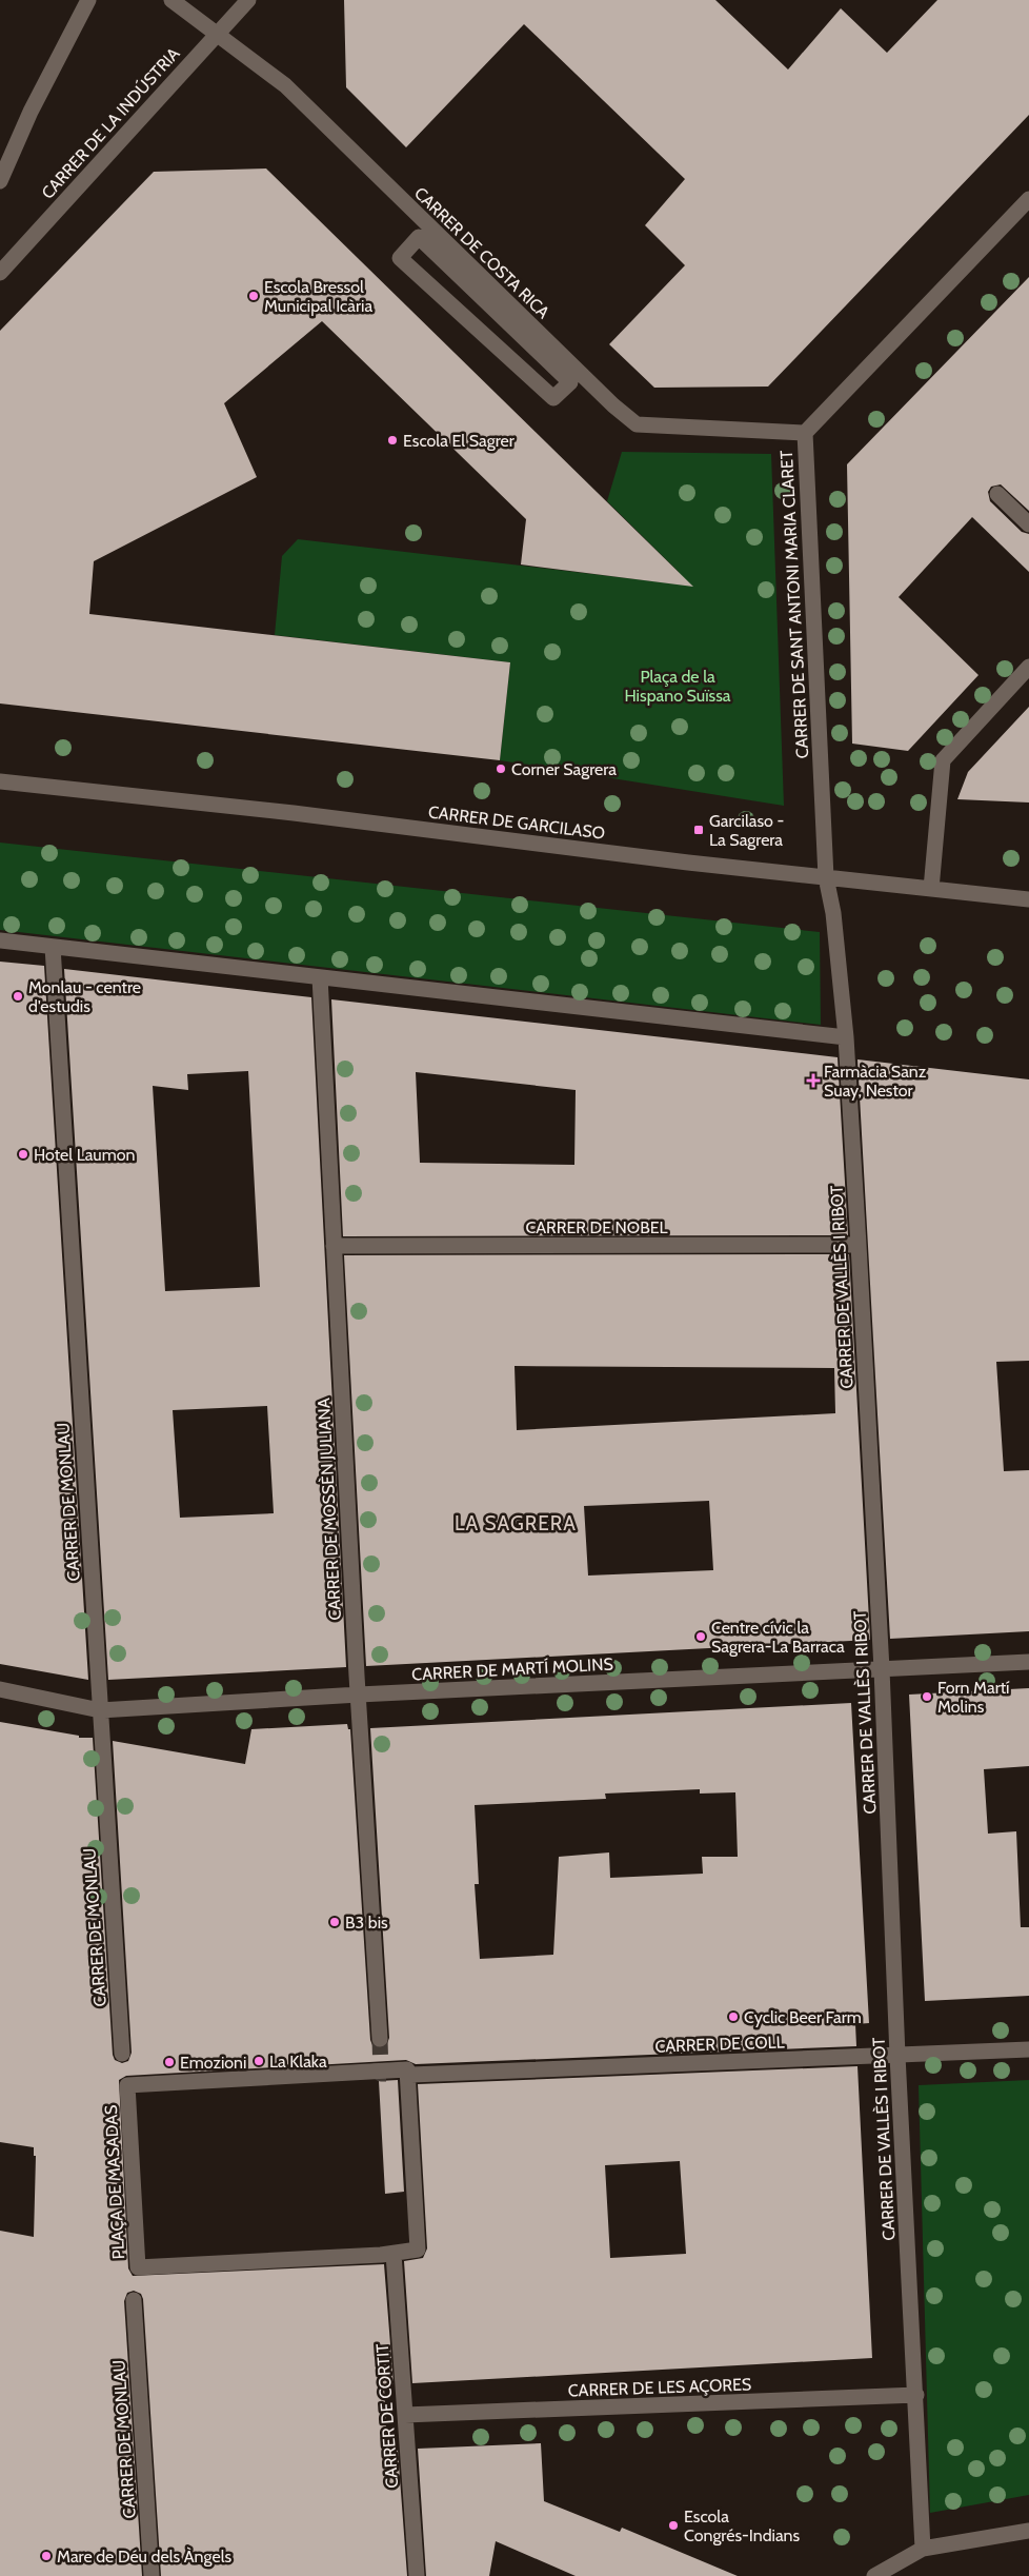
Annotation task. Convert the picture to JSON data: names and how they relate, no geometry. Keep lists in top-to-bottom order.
{
  "streets": {
    "street": [
      "CARRER DE LA INDÚSTRIA",
      "CARRER DE COSTA RICA",
      "CARRER DE SANT ANTONI MARIA CLARET",
      "CARRER DE GARCILASO",
      "CARRER DE NOBEL",
      "CARRER DE VALLÈS I RIBOT",
      "CARRER DE MONLAU",
      "CARRER DE MOSSÈN JULIANA",
      "CARRER DE MARTÍ MOLINS",
      "CARRER DE COLL",
      "PLAÇA DE MASADAS",
      "CARRER DE LES AÇORES",
      "CARRER DE CORTIT"
    ]
  },
  "crossings": [
    ["CARRER DE LA INDÚSTRIA", "CARRER DE COSTA RICA"],
    ["CARRER DE COSTA RICA", "CARRER DE SANT ANTONI MARIA CLARET"],
    ["CARRER DE SANT ANTONI MARIA CLARET", "CARRER DE GARCILASO"],
    ["CARRER DE SANT ANTONI MARIA CLARET", "CARRER DE VALLÈS I RIBOT"],
    ["CARRER DE GARCILASO", "CARRER DE VALLÈS I RIBOT"],
    ["CARRER DE NOBEL", "CARRER DE VALLÈS I RIBOT"],
    ["CARRER DE NOBEL", "CARRER DE MOSSÈN JULIANA"],
    ["CARRER DE VALLÈS I RIBOT", "CARRER DE MARTÍ MOLINS"],
    ["CARRER DE VALLÈS I RIBOT", "CARRER DE COLL"],
    ["CARRER DE VALLÈS I RIBOT", "CARRER DE LES AÇORES"],
    ["CARRER DE MONLAU", "CARRER DE MARTÍ MOLINS"],
    ["CARRER DE MOSSÈN JULIANA", "CARRER DE MARTÍ MOLINS"],
    ["PLAÇA DE MASADAS", "CARRER DE CORTIT"],
    ["CARRER DE LES AÇORES", "CARRER DE CORTIT"]
  ],
  "districts": ["LA SAGRERA"],
  "parks": ["Plaça de la Hispano Suïssa"],
  "places": {
    "other": [
      "Escola Bressol Municipal Icària",
      "Escola El Sagrer",
      "Corner Sagrera",
      "Monlau - centre d'estudis",
      "Hotel Laumon",
      "Centre cívic la Sagrera-La Barraca",
      "Forn Martí Molins",
      "B3 bis",
      "Cyclic Beer Farm",
      "La Klaka",
      "Emozioni",
      "Escola Congrés-Indians",
      "Mare de Déu dels Àngels"
    ],
    "transit": ["Garcilaso - La Sagrera"],
    "health": ["Farmàcia Sanz Suay, Nestor"]
  }
}
